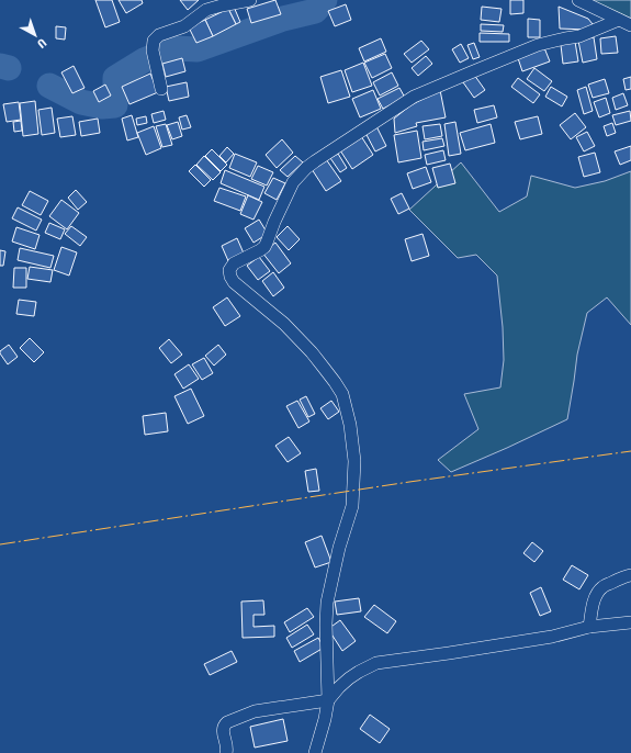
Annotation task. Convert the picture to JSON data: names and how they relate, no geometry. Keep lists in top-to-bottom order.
{
  "north": "bottom right"
}
